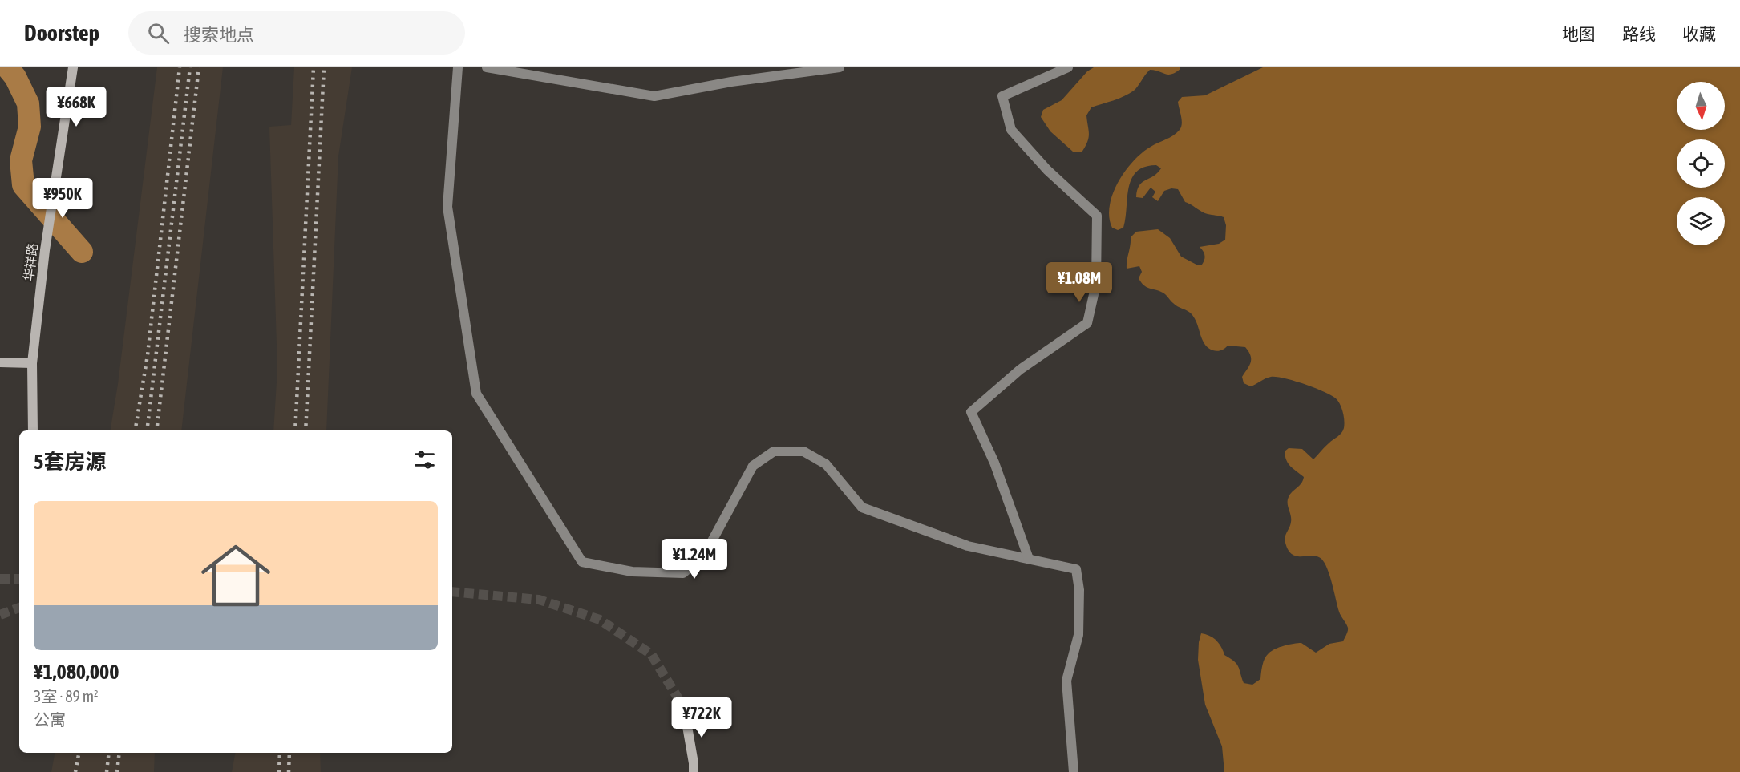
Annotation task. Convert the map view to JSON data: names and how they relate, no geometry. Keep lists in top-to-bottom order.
{
  "streets": {
    "street": ["华祥路"]
  },
  "north": "bottom",
  "page": {
    "header": "Doorstep",
    "search": "搜索地点",
    "nav": ["地图", "路线", "收藏"],
    "price": [
      "¥668K",
      "¥950K",
      "¥1.08M",
      "¥1.24M",
      "¥722K"
    ],
    "heading": "5套房源",
    "list": [
      {
        "name": "¥1,080,000",
        "note": "3室 · 89 m² · 公寓"
      }
    ]
  }
}
